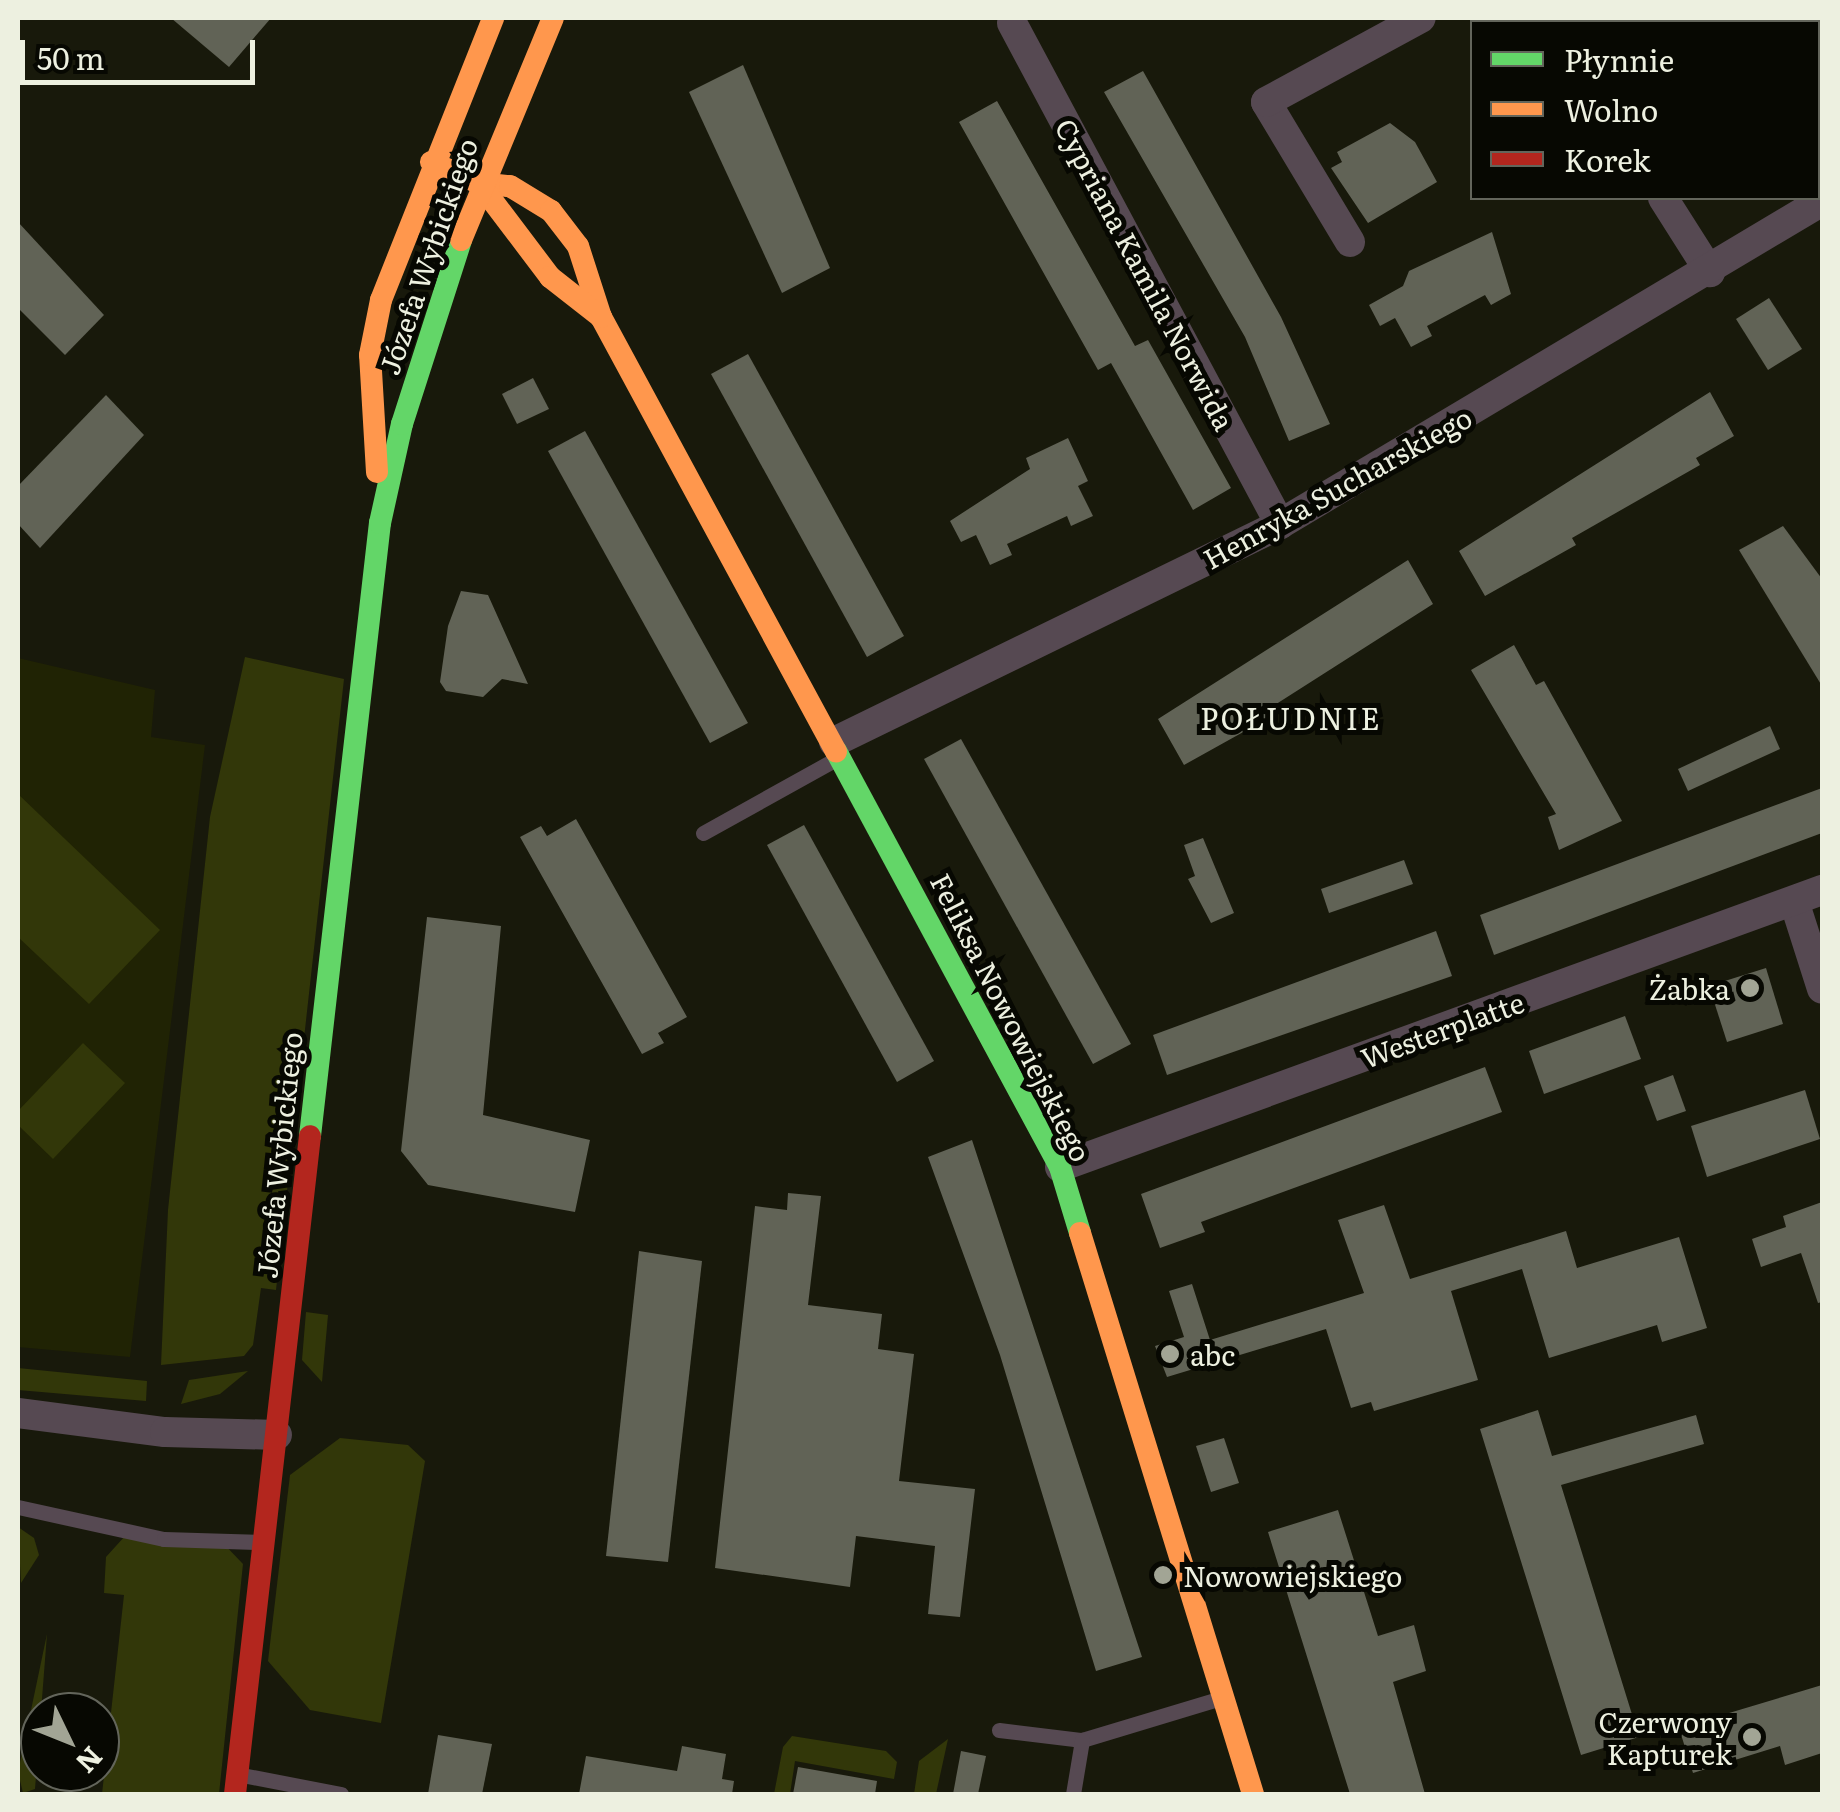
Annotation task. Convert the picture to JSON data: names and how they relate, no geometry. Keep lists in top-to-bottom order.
{
  "streets": {
    "street": [
      "Józefa Wybickiego",
      "Cypriana Kamila Norwida",
      "Henryka Sucharskiego",
      "Feliksa Nowowiejskiego",
      "Westerplatte"
    ]
  },
  "crossings": [
    ["Józefa Wybickiego", "Feliksa Nowowiejskiego"],
    ["Cypriana Kamila Norwida", "Henryka Sucharskiego"],
    ["Henryka Sucharskiego", "Feliksa Nowowiejskiego"],
    ["Feliksa Nowowiejskiego", "Westerplatte"]
  ],
  "districts": ["POŁUDNIE"],
  "places": [
    "Żabka",
    "abc",
    "Nowowiejskiego",
    "Czerwony Kapturek"
  ],
  "legend": ["Płynnie", "Wolno", "Korek"],
  "scale_bar": "50 m",
  "north": "bottom right"
}
